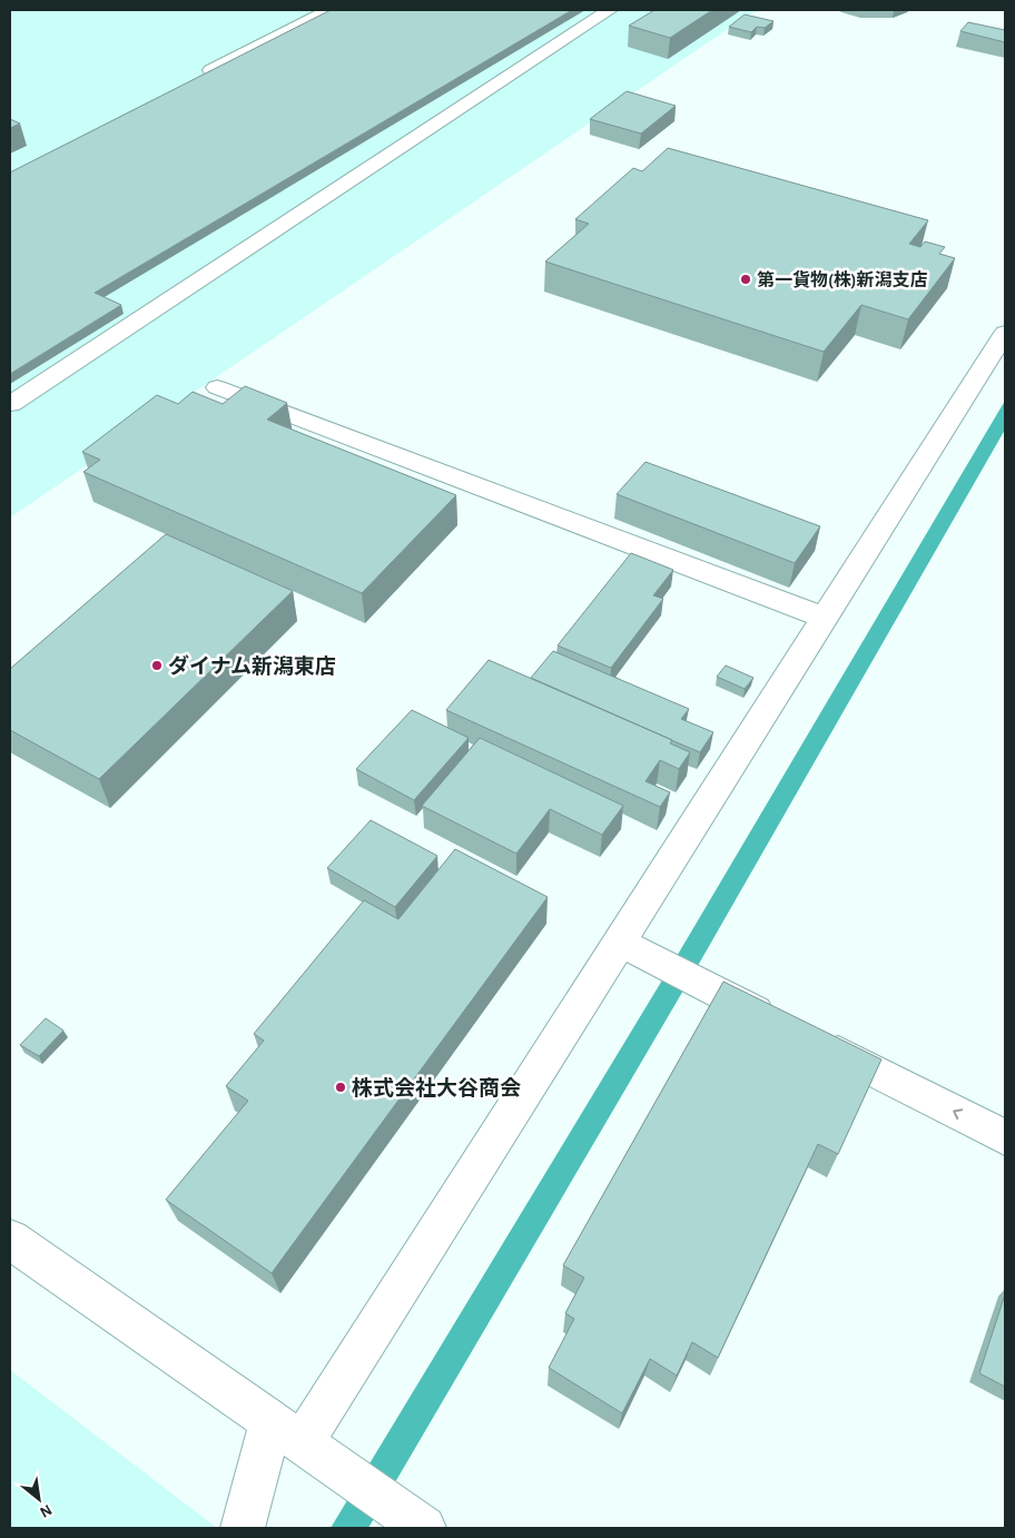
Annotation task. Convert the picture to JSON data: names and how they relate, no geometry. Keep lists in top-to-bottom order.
{
  "places": ["第一貨物(株)新潟支店", "ダイナム新潟東店", "株式会社大谷商会"],
  "north": "bottom right"
}
